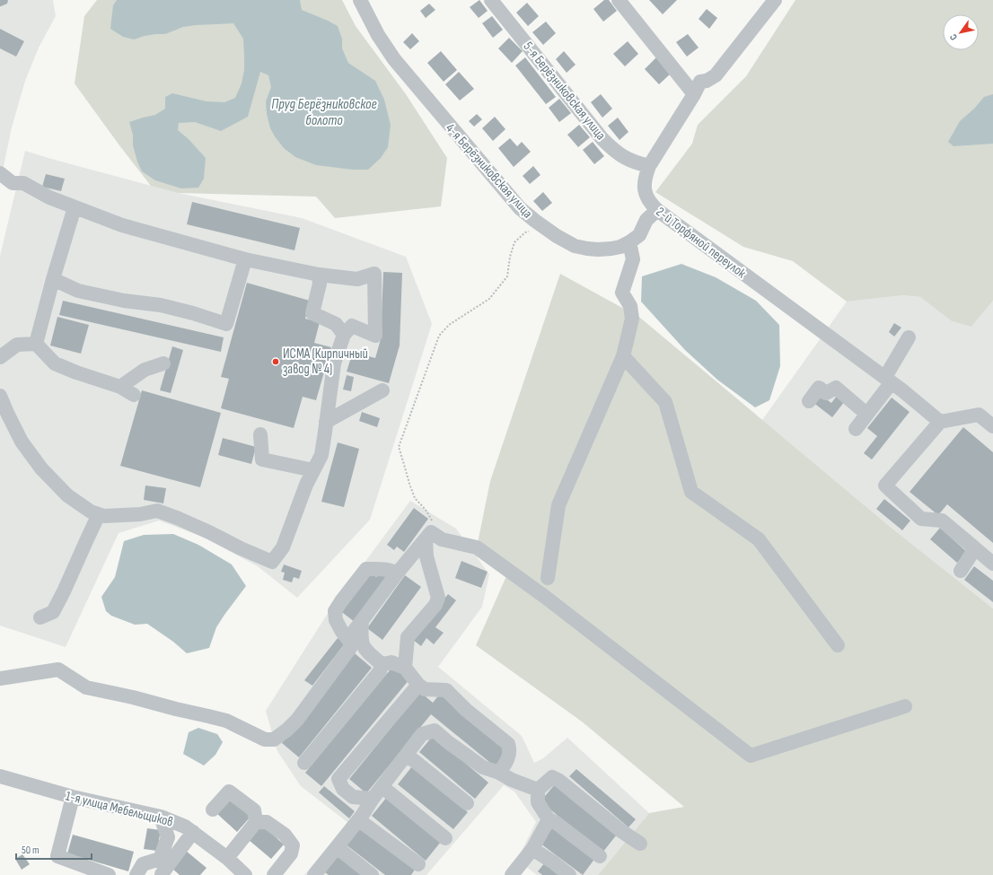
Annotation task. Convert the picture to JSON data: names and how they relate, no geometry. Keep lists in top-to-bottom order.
{
  "streets": {
    "street": [
      "5-я Берёзниковская улица",
      "4-я Берёзниковская улица",
      "2-й Торфяной переулок",
      "1-я улица Мебельщиков"
    ]
  },
  "crossings": [
    ["5-я Берёзниковская улица", "2-й Торфяной переулок"],
    ["4-я Берёзниковская улица", "2-й Торфяной переулок"]
  ],
  "water": ["Пруд Берёзниковское болото"],
  "places": ["ИСМА (Кирпичный завод № 4)"],
  "scale_bar": "50 m",
  "north": "bottom left"
}
